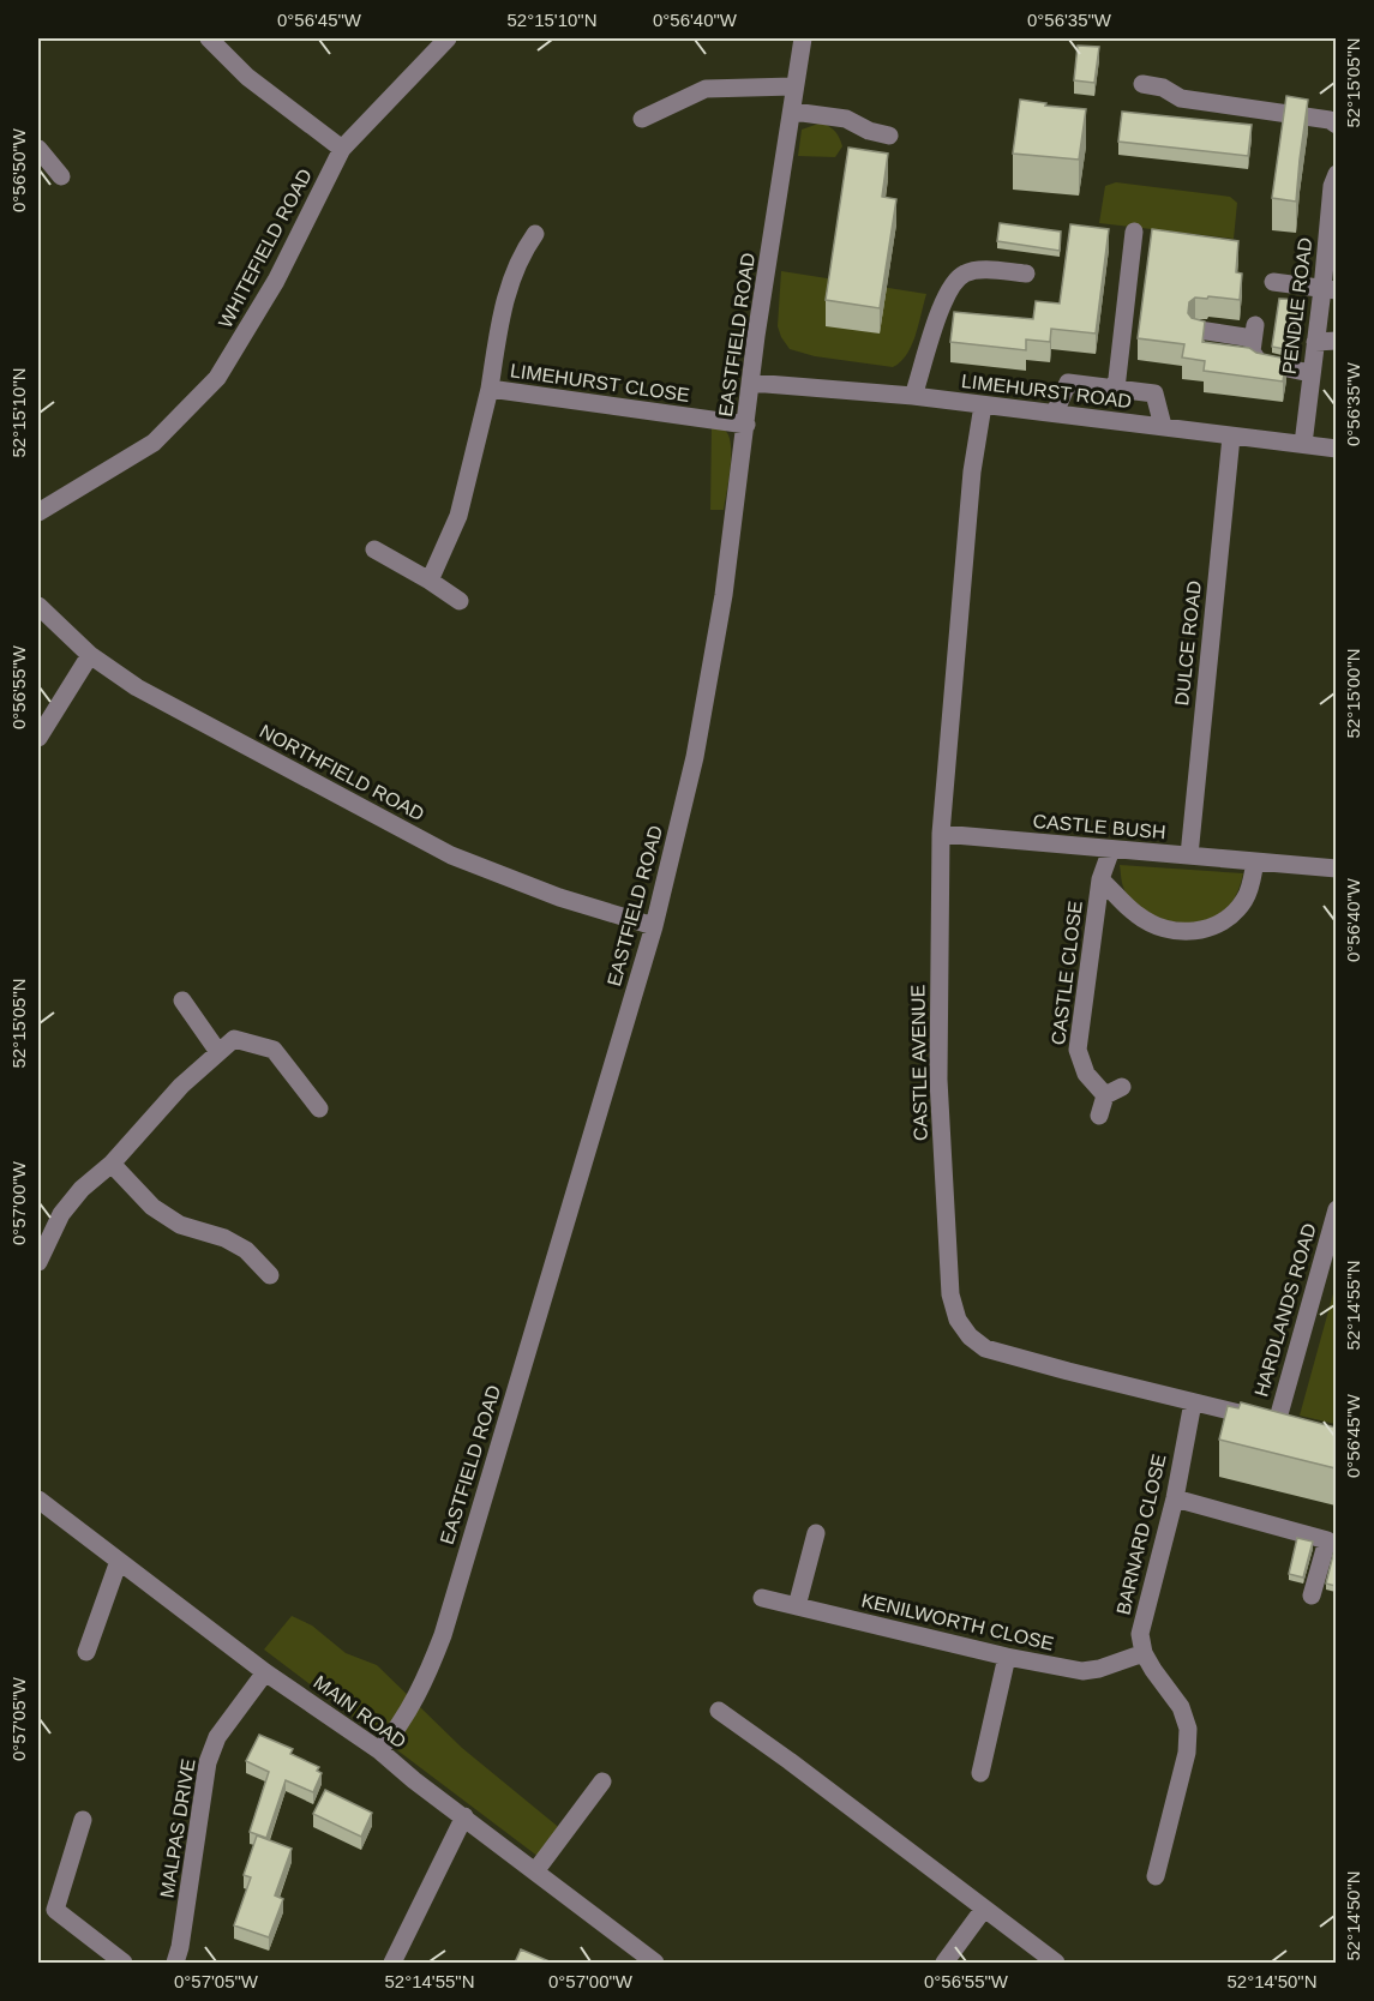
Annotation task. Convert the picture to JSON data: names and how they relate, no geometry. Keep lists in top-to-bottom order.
{
  "streets": {
    "street": [
      "WHITEFIELD ROAD",
      "PENDLE ROAD",
      "EASTFIELD ROAD",
      "LIMEHURST CLOSE",
      "LIMEHURST ROAD",
      "DULCE ROAD",
      "NORTHFIELD ROAD",
      "CASTLE BUSH",
      "CASTLE CLOSE",
      "CASTLE AVENUE",
      "HARDLANDS ROAD",
      "BARNARD CLOSE",
      "KENILWORTH CLOSE",
      "MAIN ROAD",
      "MALPAS DRIVE"
    ]
  },
  "crossings": [
    ["PENDLE ROAD", "LIMEHURST ROAD"],
    ["EASTFIELD ROAD", "LIMEHURST CLOSE"],
    ["EASTFIELD ROAD", "LIMEHURST ROAD"],
    ["EASTFIELD ROAD", "NORTHFIELD ROAD"],
    ["EASTFIELD ROAD", "MAIN ROAD"],
    ["LIMEHURST ROAD", "DULCE ROAD"],
    ["LIMEHURST ROAD", "CASTLE AVENUE"],
    ["DULCE ROAD", "CASTLE BUSH"],
    ["CASTLE BUSH", "CASTLE CLOSE"],
    ["CASTLE BUSH", "CASTLE AVENUE"],
    ["CASTLE AVENUE", "HARDLANDS ROAD"],
    ["CASTLE AVENUE", "BARNARD CLOSE"],
    ["BARNARD CLOSE", "KENILWORTH CLOSE"],
    ["MAIN ROAD", "MALPAS DRIVE"]
  ],
  "coordinates": [
    "0°56'45\"W",
    "52°15'10\"N",
    "0°56'40\"W",
    "0°56'35\"W",
    "52°15'05\"N",
    "0°56'50\"W",
    "0°56'55\"W",
    "52°15'00\"N",
    "0°57'00\"W",
    "52°14'55\"N",
    "0°57'05\"W",
    "52°14'50\"N"
  ]
}
